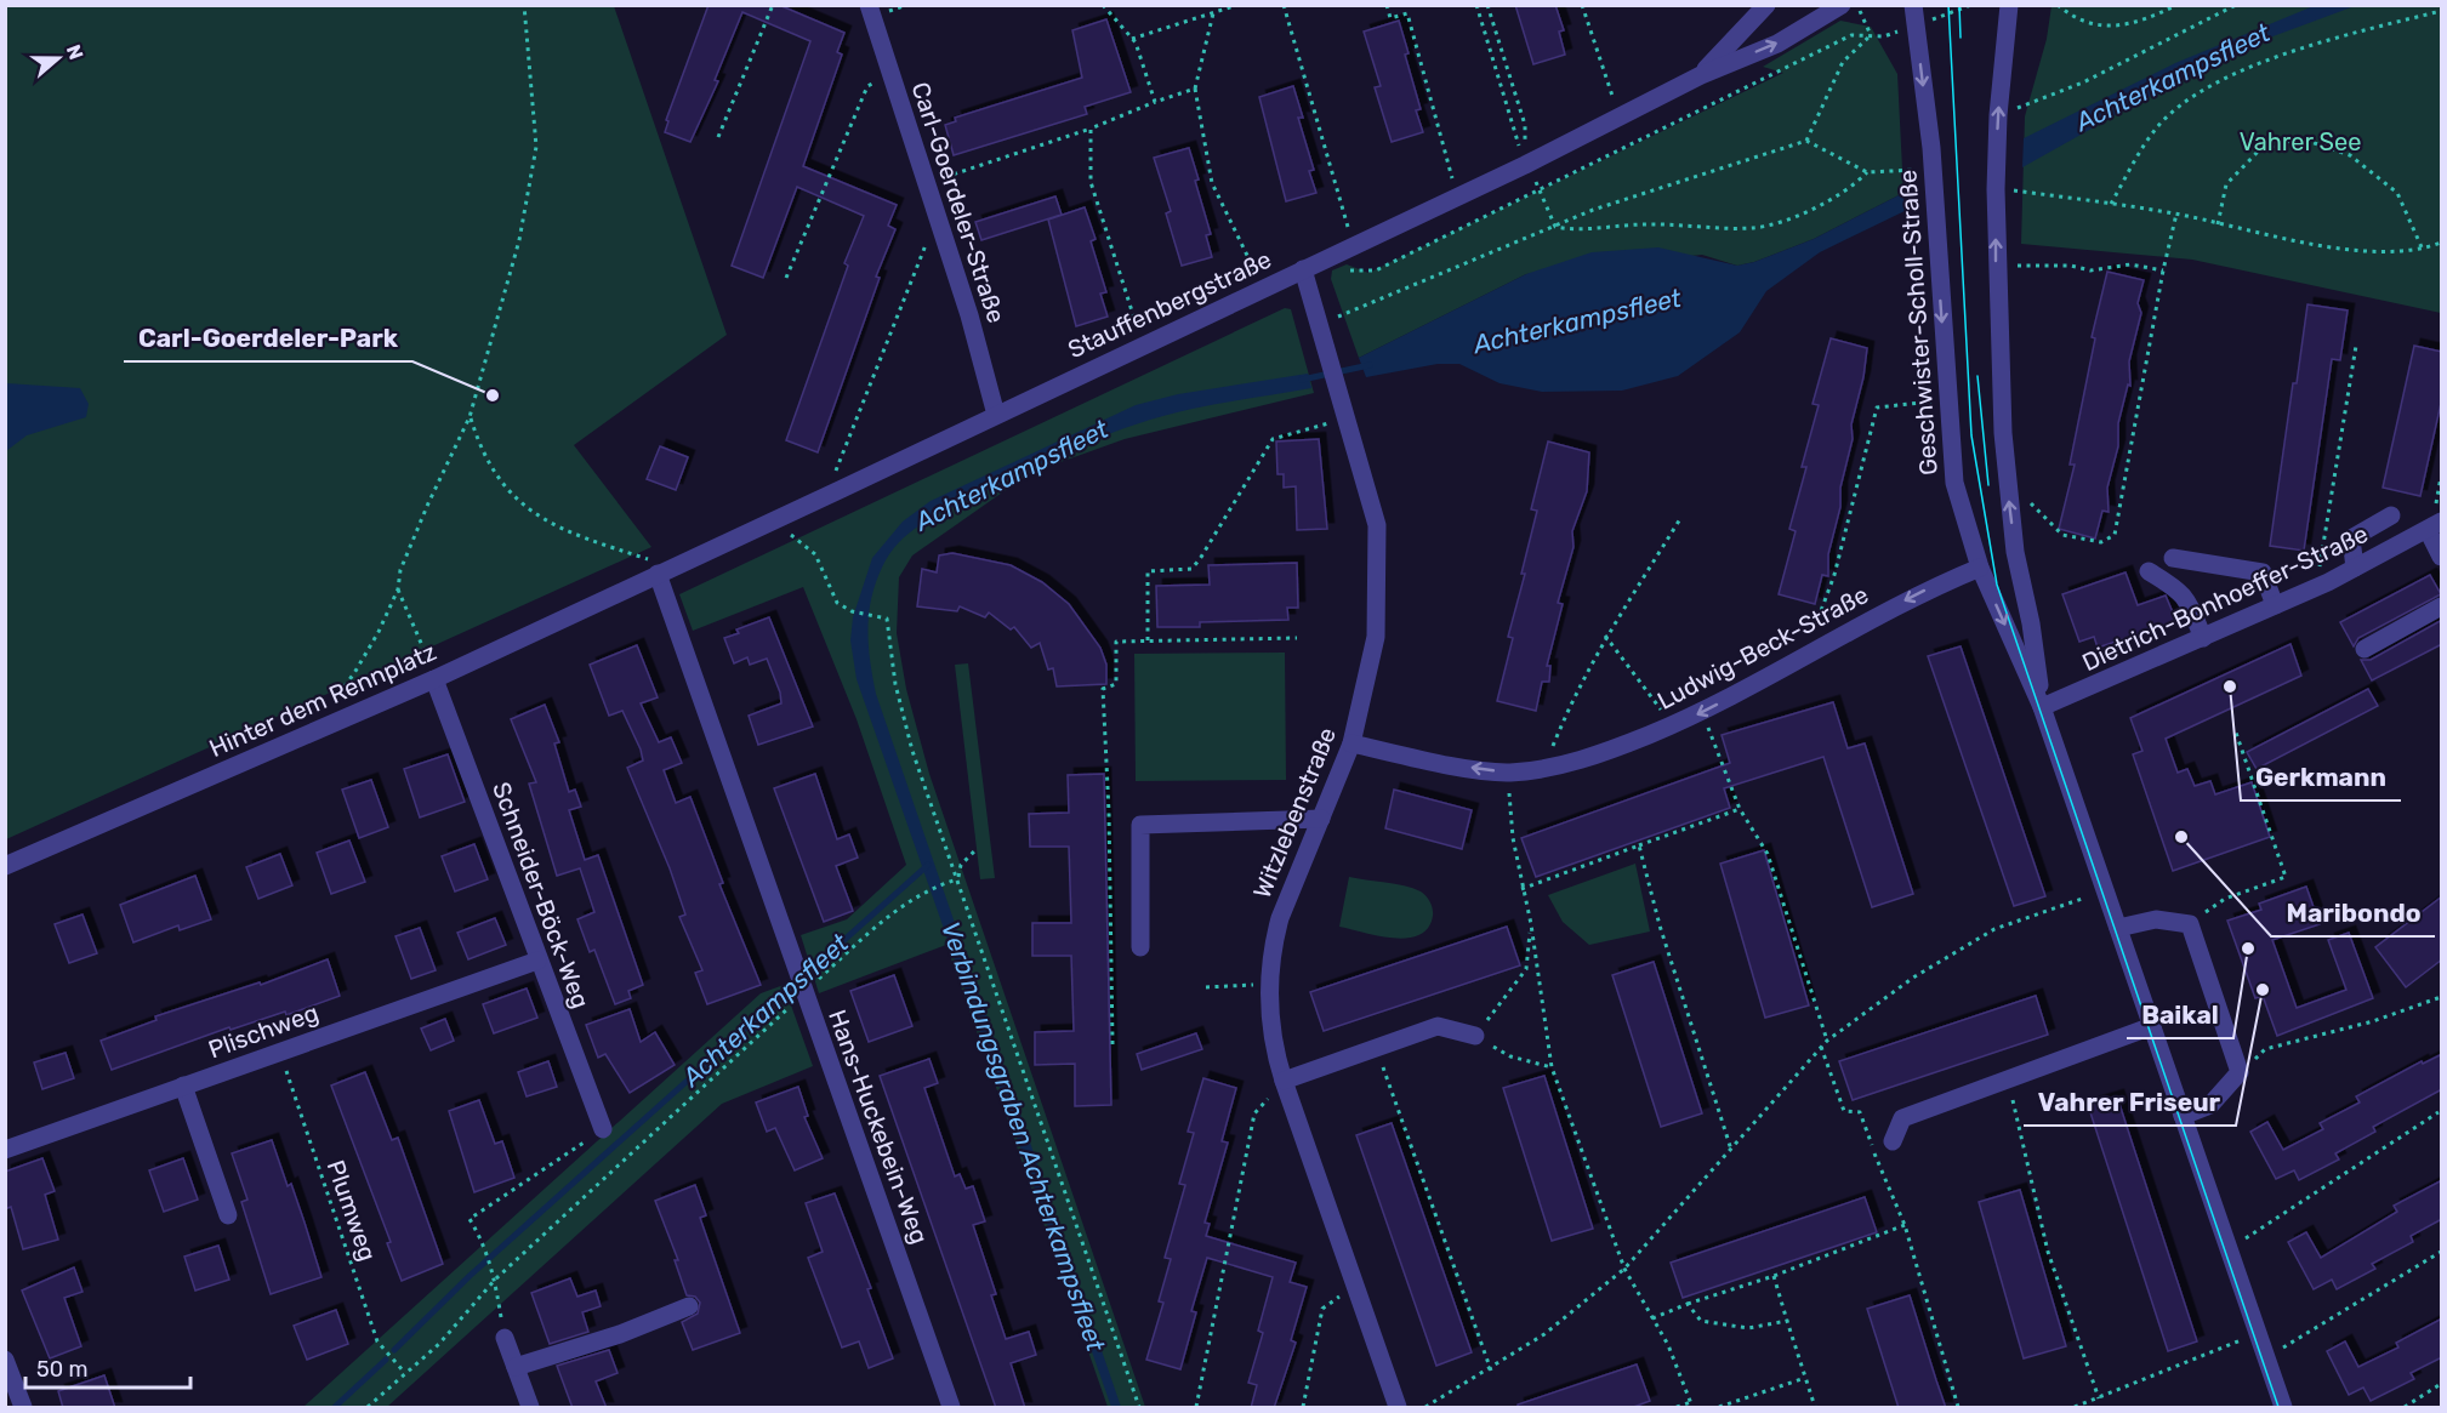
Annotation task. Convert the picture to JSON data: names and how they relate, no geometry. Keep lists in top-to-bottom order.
{
  "streets": {
    "street": [
      "Carl-Goerdeler-Straße",
      "Stauffenbergstraße",
      "Geschwister-Scholl-Straße",
      "Dietrich-Bonhoeffer-Straße",
      "Ludwig-Beck-Straße",
      "Hinter dem Rennplatz",
      "Witzlebenstraße",
      "Schneider-Böck-Weg",
      "Plischweg",
      "Hans-Huckebein-Weg"
    ],
    "path": ["Plumweg"]
  },
  "crossings": [
    ["Carl-Goerdeler-Straße", "Stauffenbergstraße"],
    ["Stauffenbergstraße", "Hinter dem Rennplatz"],
    ["Stauffenbergstraße", "Witzlebenstraße"],
    ["Stauffenbergstraße", "Hans-Huckebein-Weg"],
    ["Geschwister-Scholl-Straße", "Dietrich-Bonhoeffer-Straße"],
    ["Geschwister-Scholl-Straße", "Ludwig-Beck-Straße"],
    ["Ludwig-Beck-Straße", "Witzlebenstraße"],
    ["Hinter dem Rennplatz", "Schneider-Böck-Weg"],
    ["Hinter dem Rennplatz", "Hans-Huckebein-Weg"],
    ["Schneider-Böck-Weg", "Plischweg"],
    ["Plischweg", "Plumweg"]
  ],
  "one_way": ["Ludwig-Beck-Straße"],
  "water": ["Achterkampsfleet", "Verbindungsgraben Achterkampsfleet"],
  "parks": ["Vahrer See"],
  "places": [
    "Carl-Goerdeler-Park",
    "Gerkmann",
    "Maribondo",
    "Baikal",
    "Vahrer Friseur"
  ],
  "scale_bar": "50 m",
  "north": "right"
}
